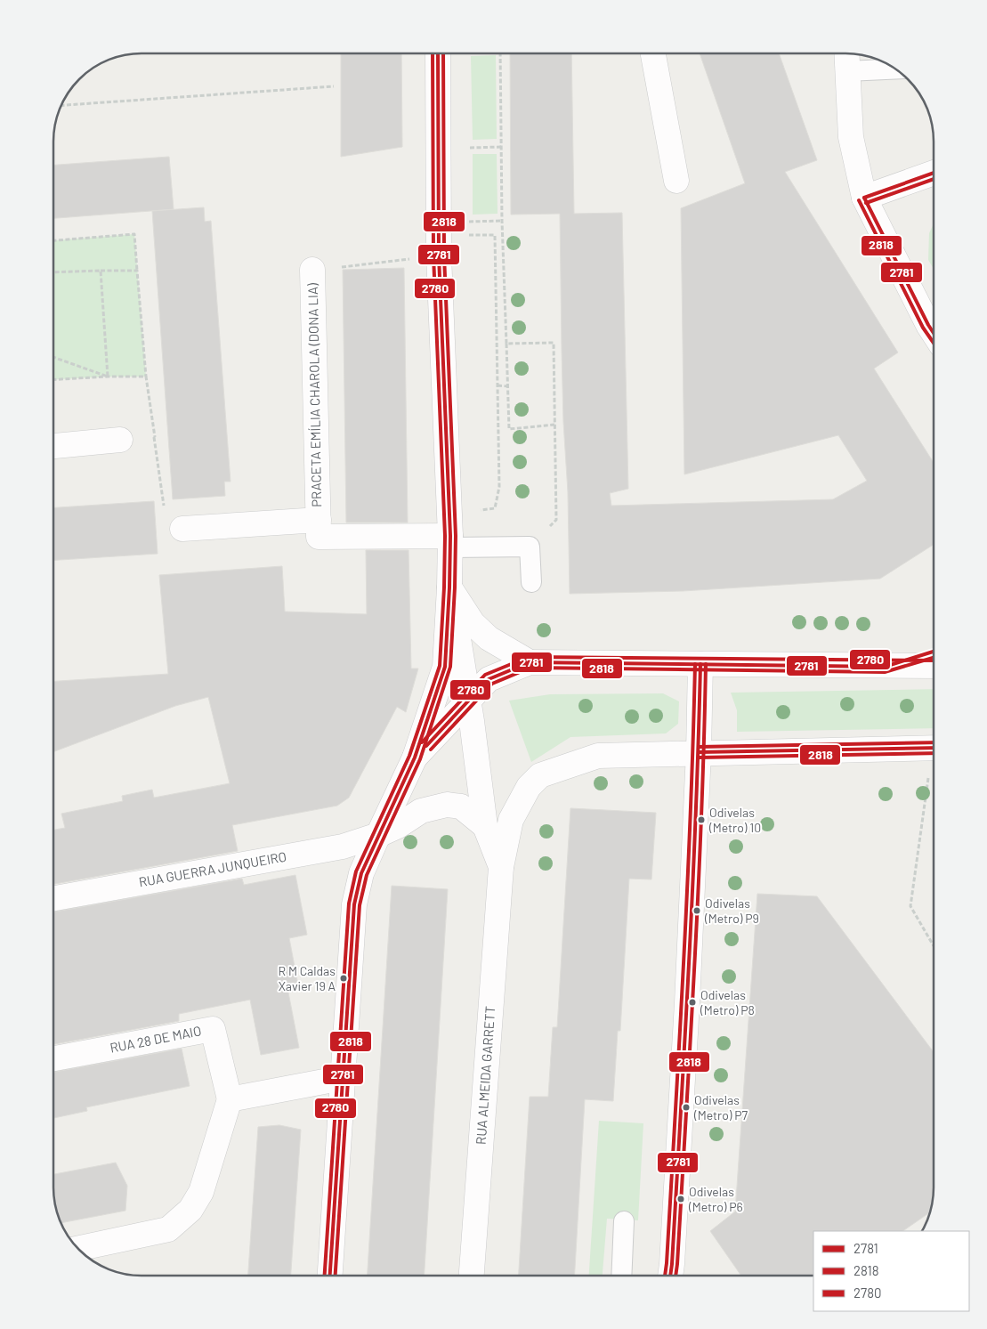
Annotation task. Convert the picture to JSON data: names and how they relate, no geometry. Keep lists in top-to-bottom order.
{
  "streets": {
    "street": [
      "PRACETA EMÍLIA CHAROLA (DONA LIA)",
      "RUA GUERRA JUNQUEIRO",
      "RUA 28 DE MAIO",
      "RUA ALMEIDA GARRETT"
    ]
  },
  "crossings": [
    ["RUA GUERRA JUNQUEIRO", "RUA ALMEIDA GARRETT"]
  ],
  "places": [
    "Odivelas (Metro) 10",
    "Odivelas (Metro) P9",
    "R M Caldas Xavier 19 A",
    "Odivelas (Metro) P8",
    "Odivelas (Metro) P7",
    "Odivelas (Metro) P6"
  ],
  "lines": ["transit line 2781", "transit line 2818", "transit line 2780"],
  "legend": ["2781", "2818", "2780"]
}
